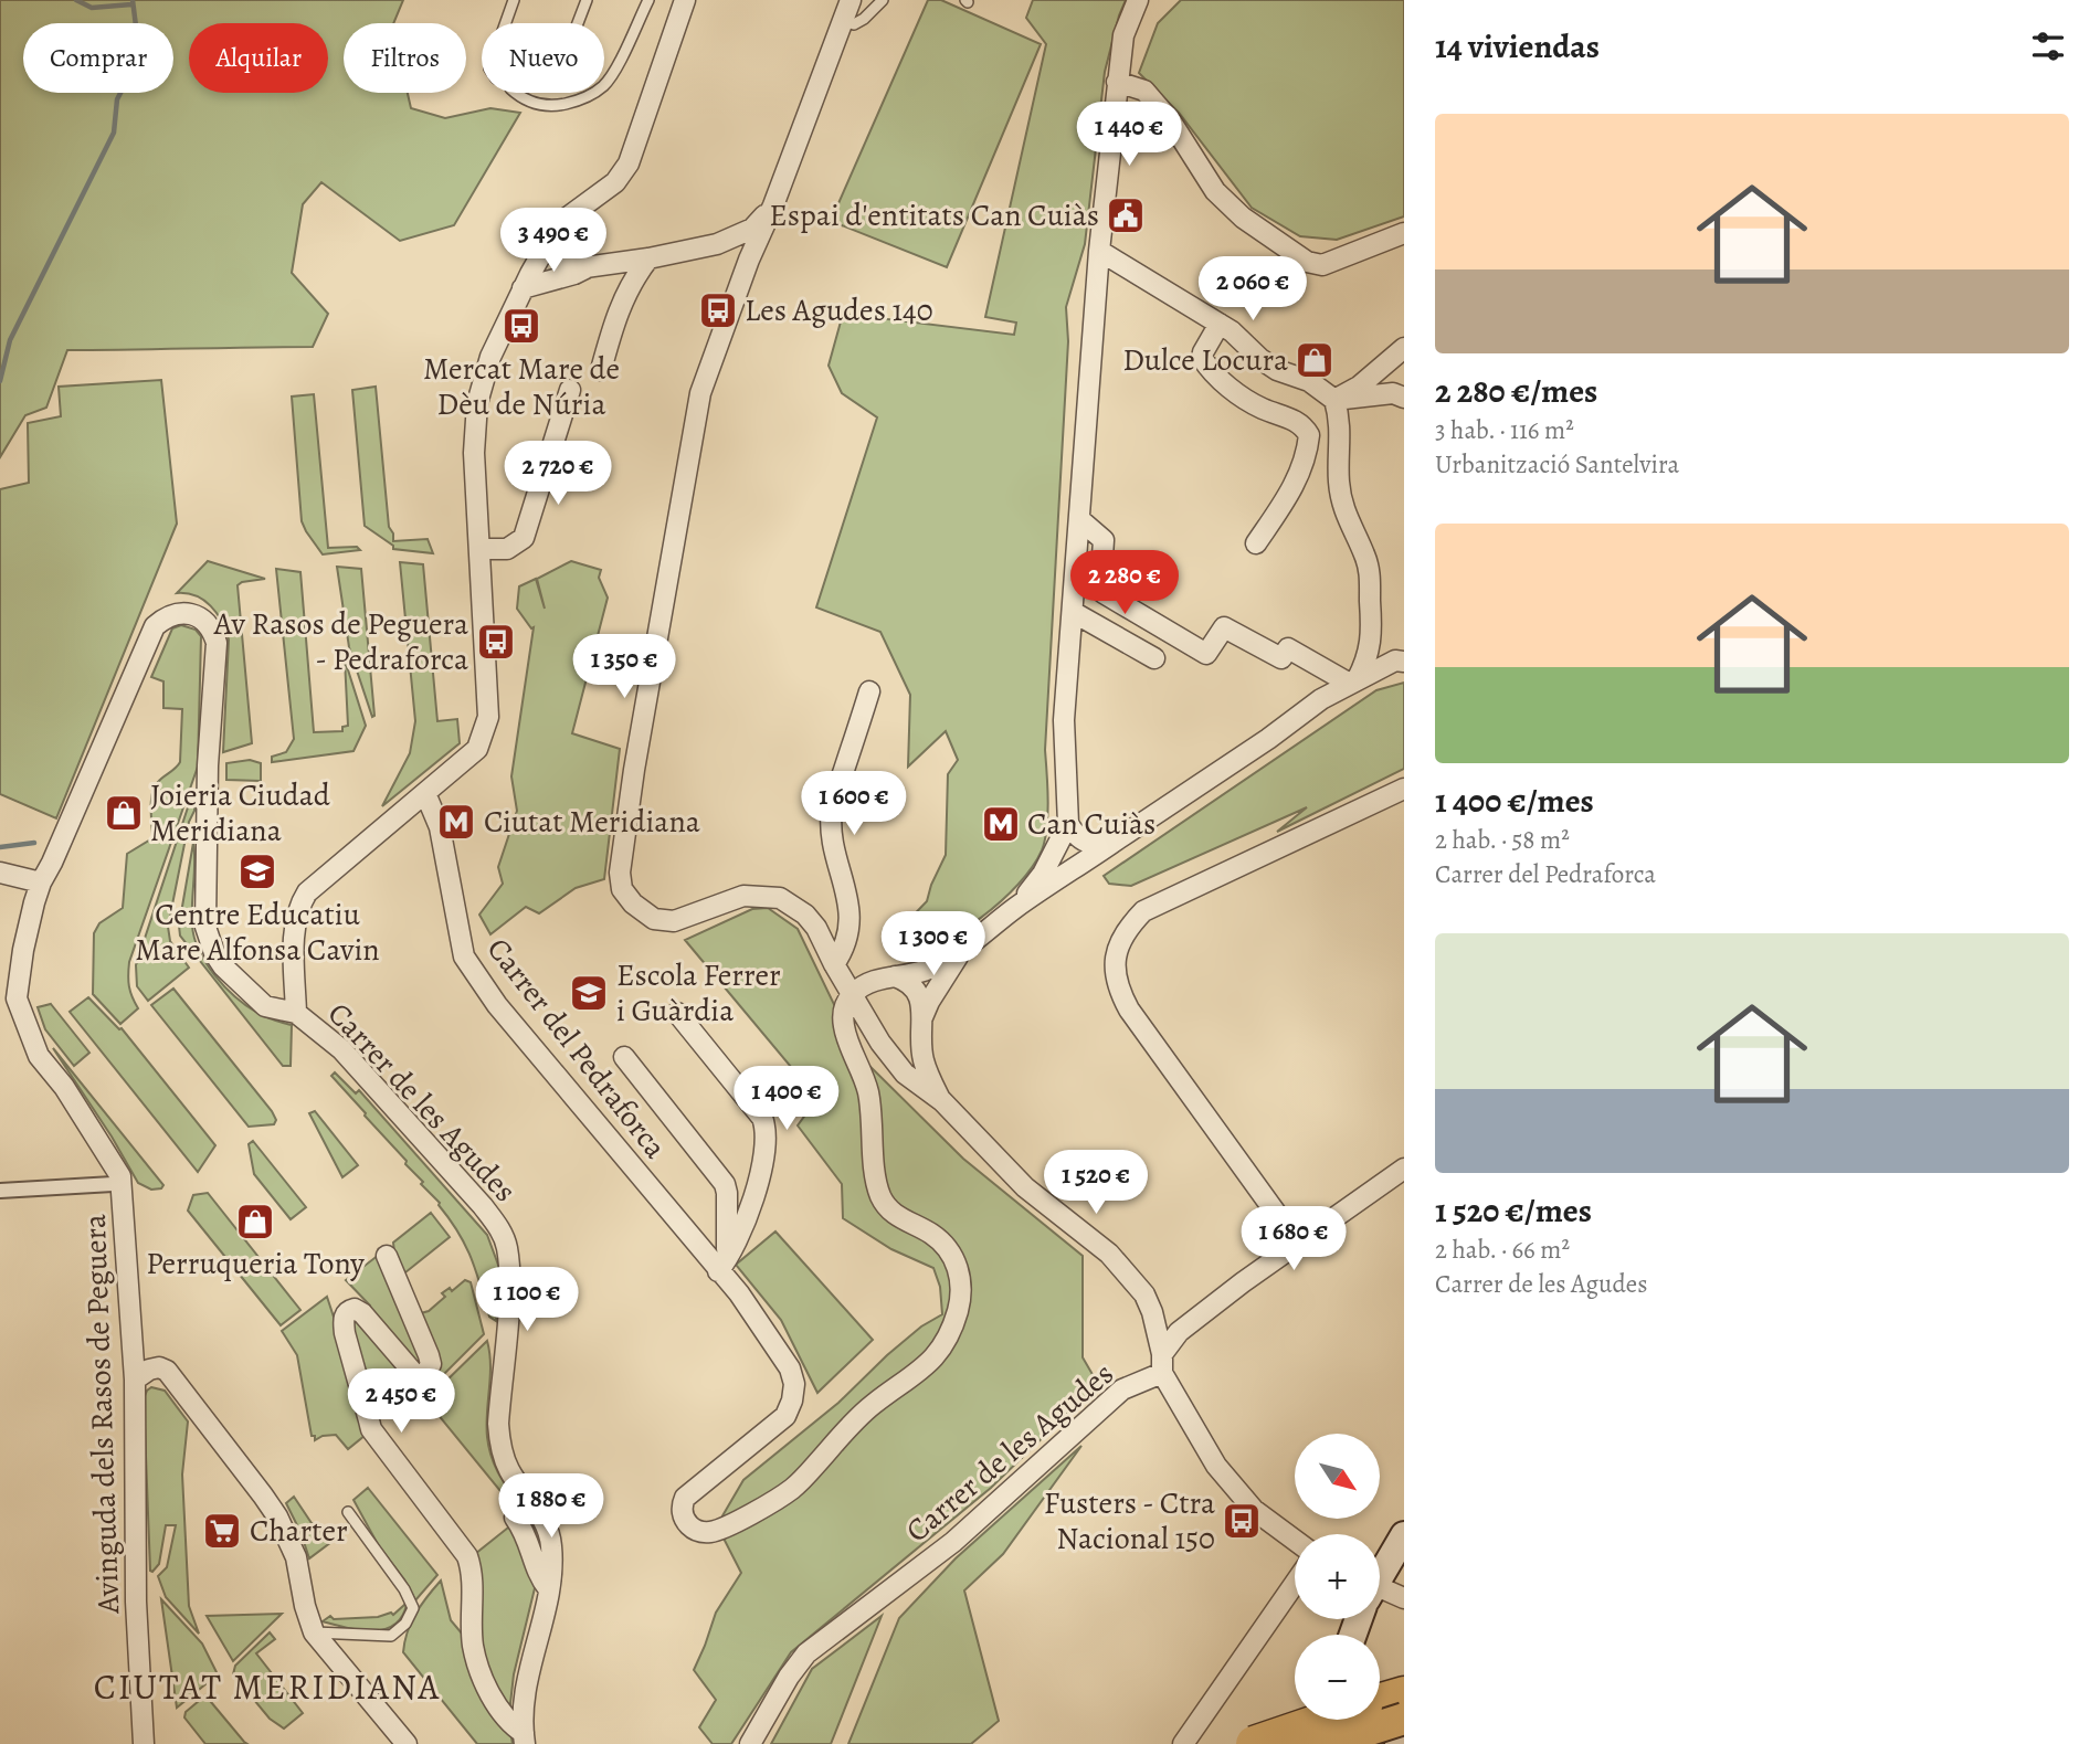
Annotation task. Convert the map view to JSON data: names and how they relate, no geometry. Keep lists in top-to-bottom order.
{
  "streets": {
    "street": ["Carrer del Pedraforca", "Carrer de les Agudes", "Avinguda dels Rasos de Peguera"]
  },
  "crossings": [
    ["Carrer de les Agudes", "Avinguda dels Rasos de Peguera"]
  ],
  "districts": ["CIUTAT MERIDIANA"],
  "places": {
    "public building": ["Espai d'entitats Can Cuiàs"],
    "bus stop": [
      "Les Agudes 140",
      "Mercat Mare de Dèu de Núria",
      "Av Rasos de Peguera - Pedraforca",
      "Fusters - Ctra Nacional 150"
    ],
    "shop": ["Dulce Locura", "Joieria Ciudad Meridiana", "Perruqueria Tony"],
    "metro station": ["Ciutat Meridiana", "Can Cuiàs"],
    "school or university": ["Centre Educatiu Mare Alfonsa Cavin", "Escola Ferrer i Guàrdia"],
    "supermarket": ["Charter"]
  },
  "north": "bottom right",
  "page": {
    "heading": "14 viviendas",
    "chip": [
      "Comprar",
      "Alquilar",
      "Filtros",
      "Nuevo"
    ],
    "list": [
      {
        "name": "2 280 €/mes",
        "note": "3 hab. · 116 m² · Urbanització Santelvira"
      },
      {
        "name": "1 400 €/mes",
        "note": "2 hab. · 58 m² · Carrer del Pedraforca"
      },
      {
        "name": "1 520 €/mes",
        "note": "2 hab. · 66 m² · Carrer de les Agudes"
      }
    ],
    "price": [
      "1 440 €",
      "3 490 €",
      "2 060 €",
      "2 720 €",
      "2 280 €",
      "1 350 €",
      "1 600 €",
      "1 300 €",
      "1 400 €",
      "1 520 €",
      "1 680 €",
      "1 100 €",
      "2 450 €",
      "1 880 €"
    ],
    "map_buttons": ["+", "−"]
  }
}
